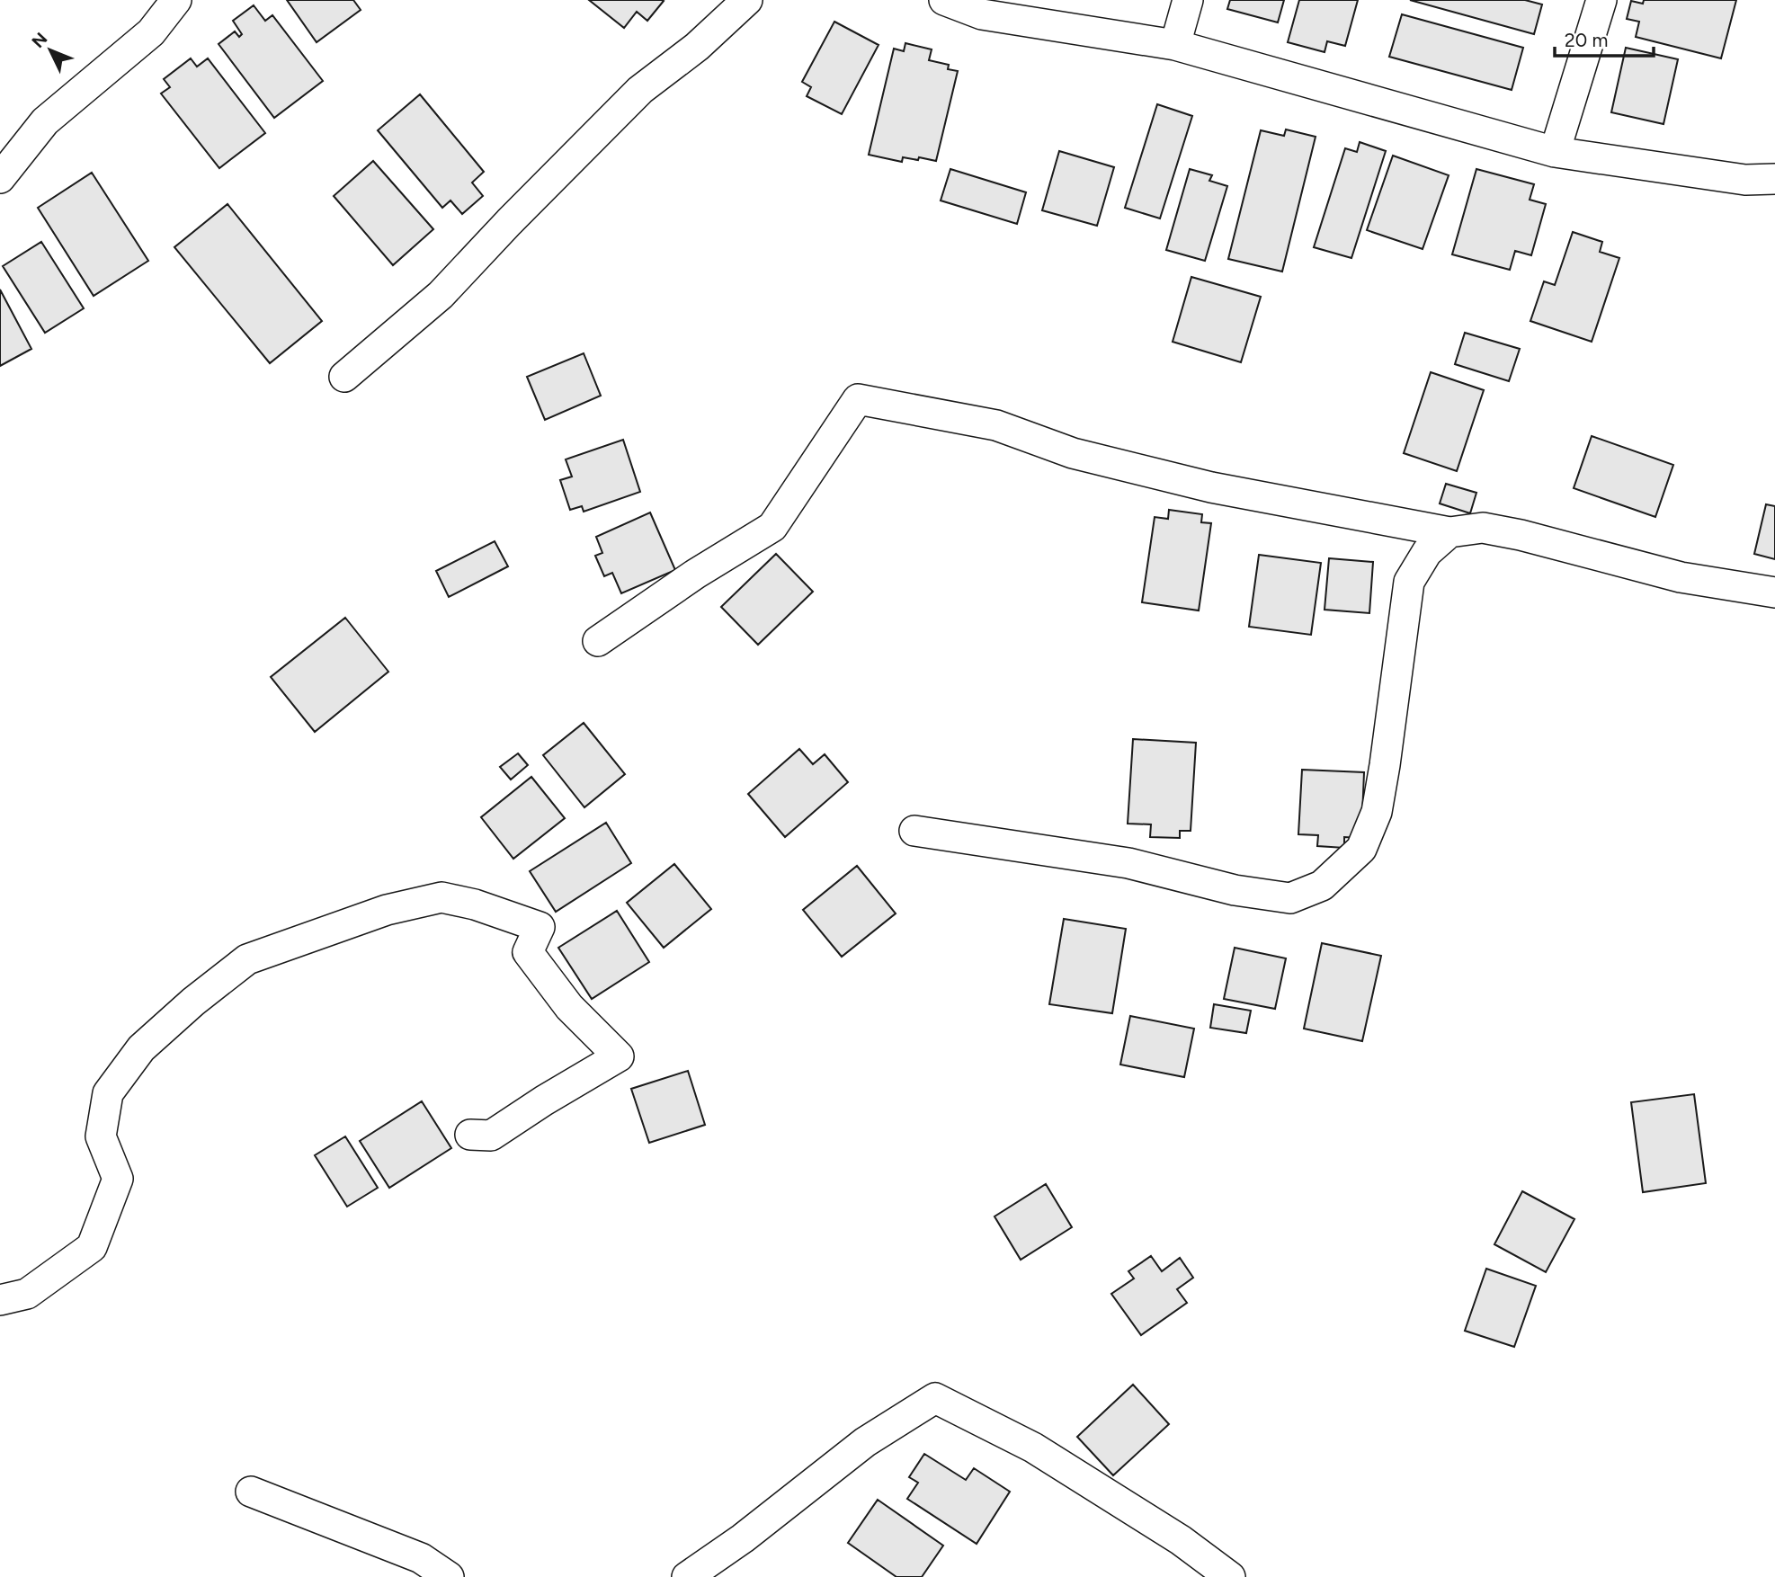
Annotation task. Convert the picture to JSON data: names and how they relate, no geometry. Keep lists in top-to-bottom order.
{
  "scale_bar": "20 m",
  "north": "top left"
}
